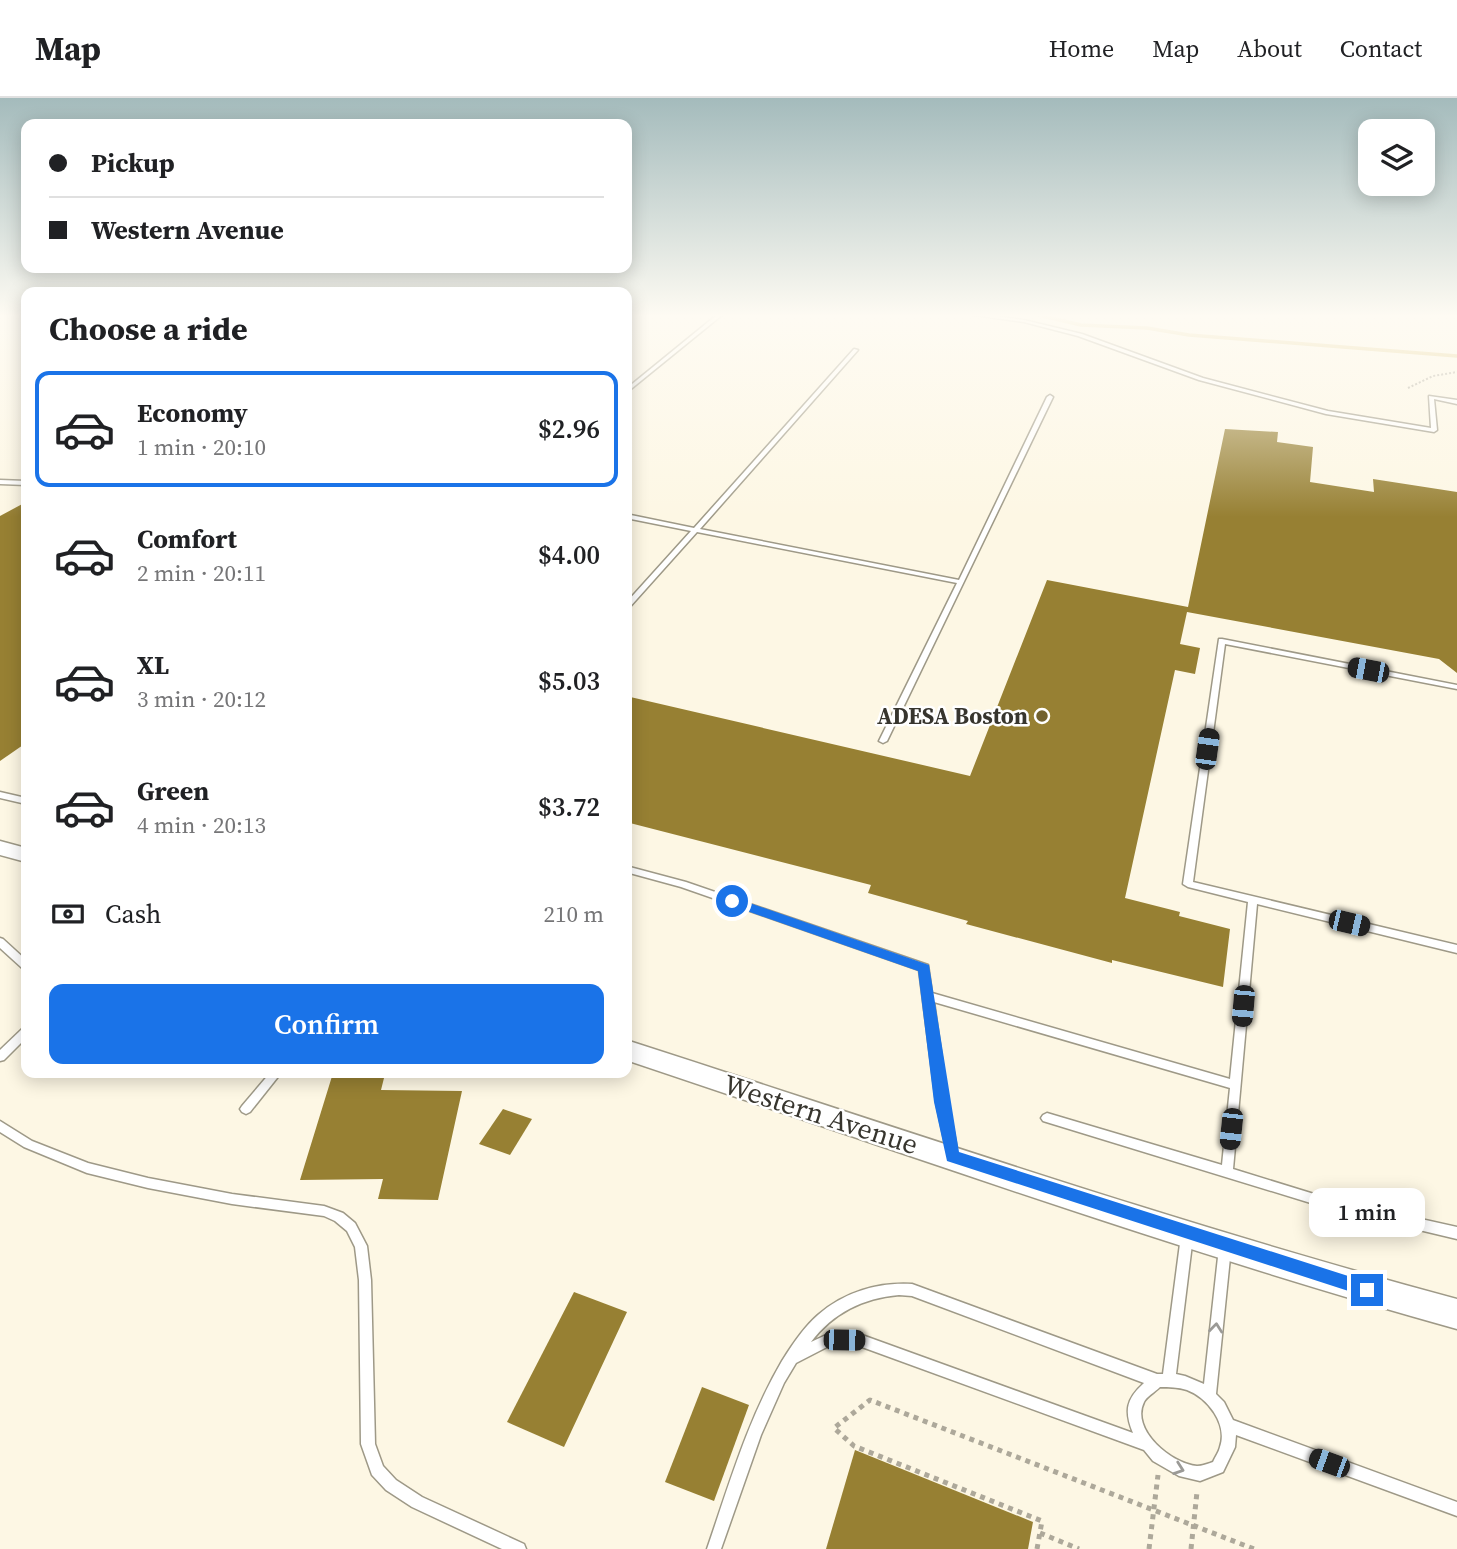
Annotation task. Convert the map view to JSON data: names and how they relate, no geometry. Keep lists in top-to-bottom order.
{
  "streets": {
    "street": ["Western Avenue"]
  },
  "places": ["ADESA Boston"],
  "page": {
    "header": "Map",
    "nav": [
      "Home",
      "Map",
      "About",
      "Contact"
    ],
    "banner": ["Pickup", "Western Avenue"],
    "heading": "Choose a ride",
    "list": [
      {
        "name": "Economy",
        "note": "1 min · 20:10",
        "value": "$2.96"
      },
      {
        "name": "Comfort",
        "note": "2 min · 20:11",
        "value": "$4.00"
      },
      {
        "name": "XL",
        "note": "3 min · 20:12",
        "value": "$5.03"
      },
      {
        "name": "Green",
        "note": "4 min · 20:13",
        "value": "$3.72"
      }
    ],
    "pay": ["Cash", "210 m"],
    "buttons": "Confirm",
    "bubble": "1 min"
  }
}
